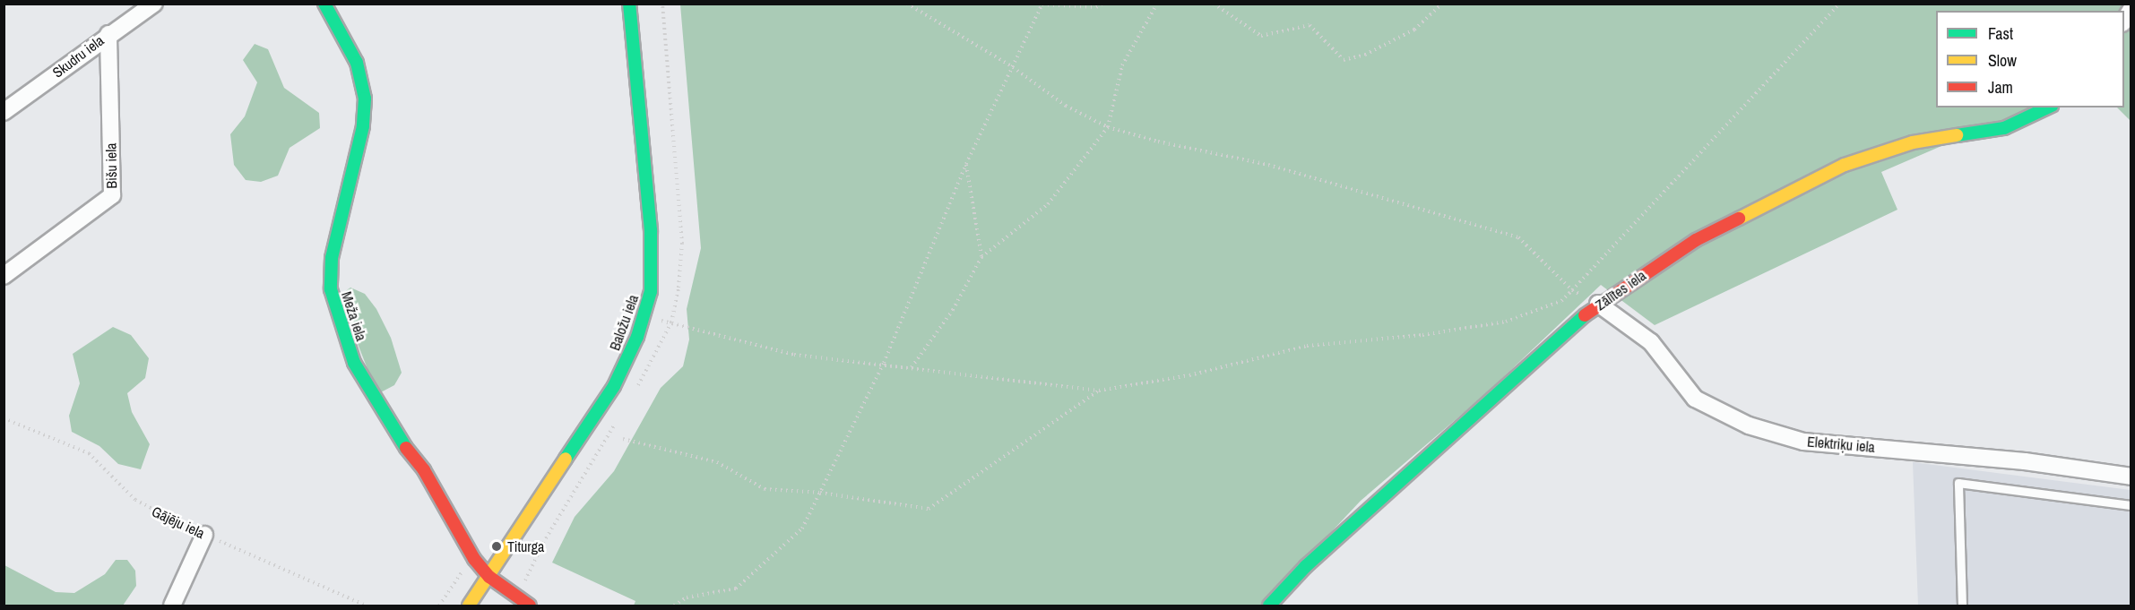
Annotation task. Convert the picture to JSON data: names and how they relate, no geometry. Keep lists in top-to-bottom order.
{
  "streets": {
    "street": [
      "Skudru iela",
      "Bišu iela",
      "Zālītes iela",
      "Meža iela",
      "Baložu iela",
      "Elektriķu iela"
    ],
    "path": ["Gājēju iela"]
  },
  "crossings": [
    ["Skudru iela", "Bišu iela"],
    ["Zālītes iela", "Elektriķu iela"],
    ["Meža iela", "Baložu iela"]
  ],
  "places": ["Titurga"],
  "legend": ["Fast", "Slow", "Jam"]
}
